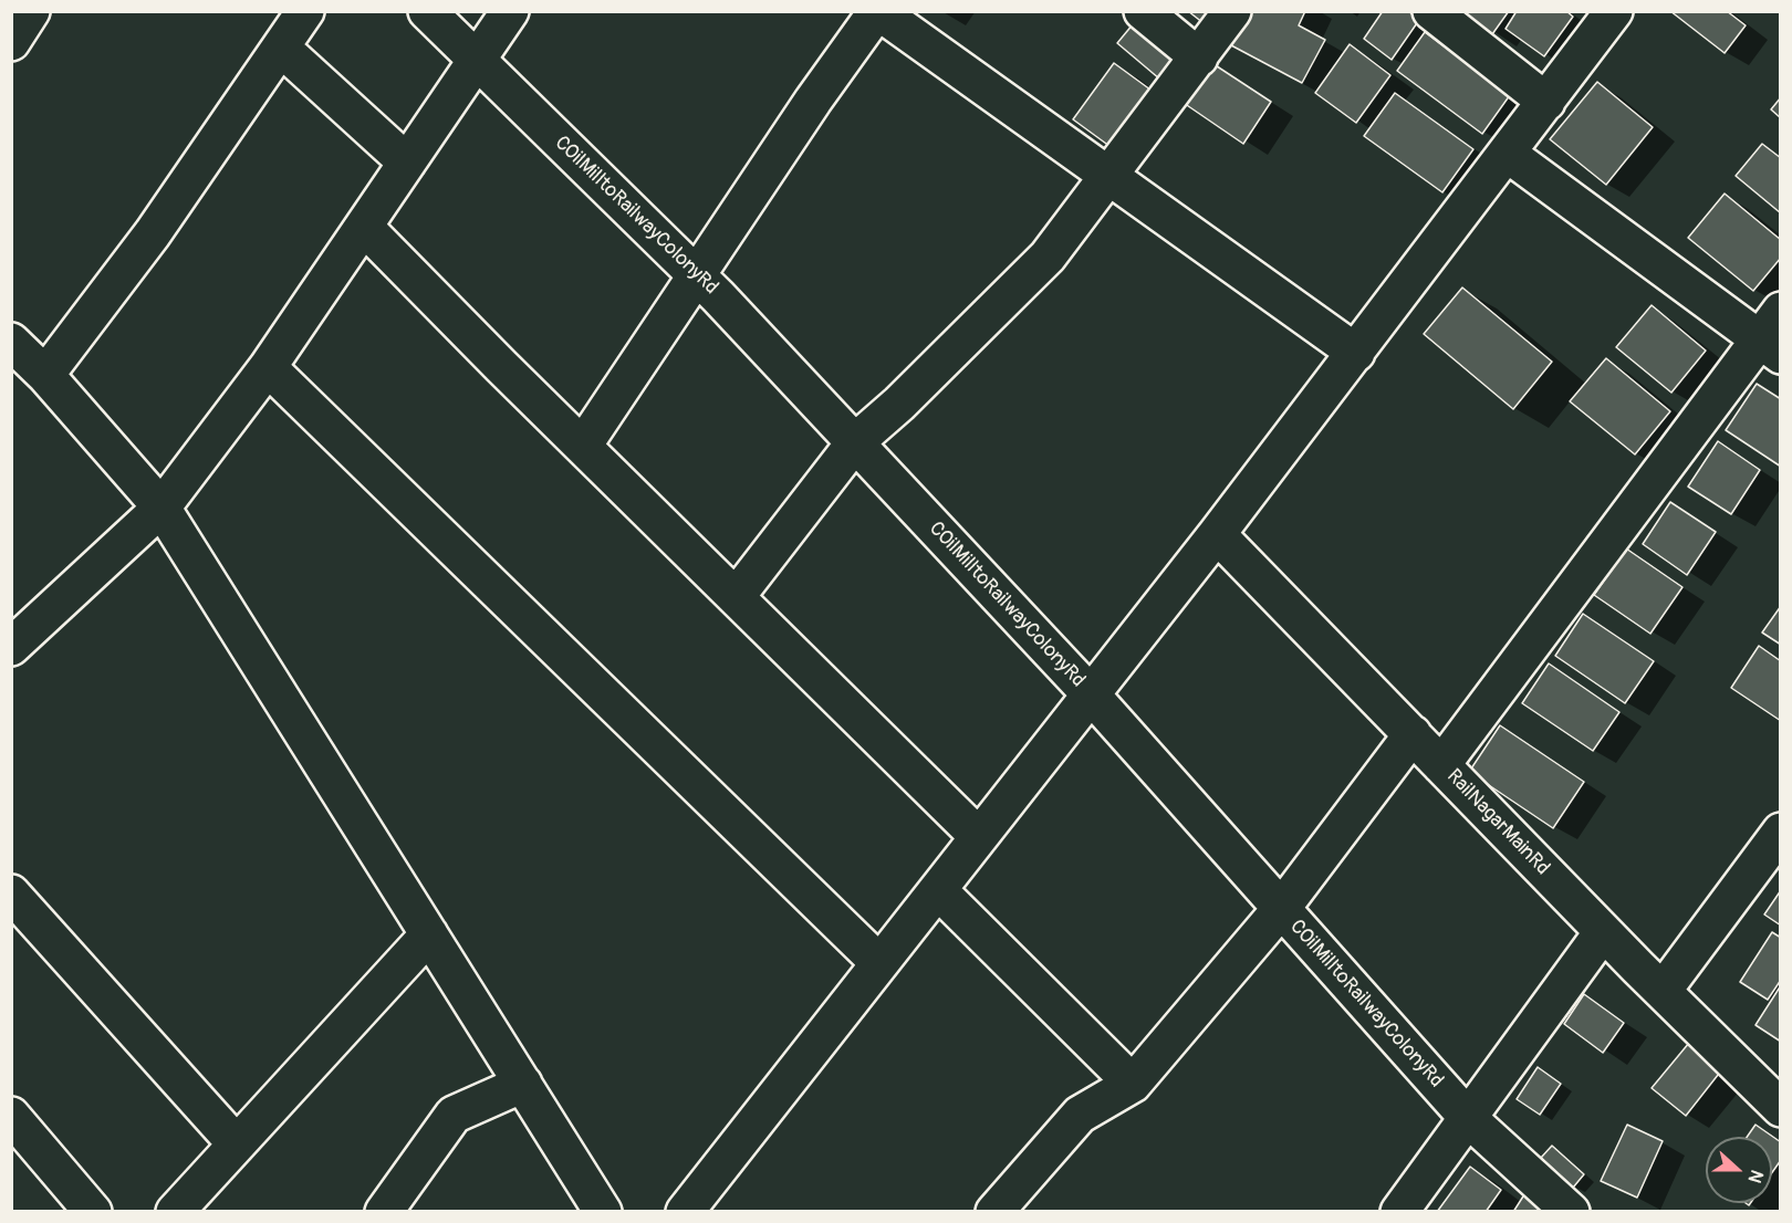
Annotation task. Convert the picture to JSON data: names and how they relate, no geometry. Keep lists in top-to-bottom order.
{
  "streets": {
    "street": ["COilMilltoRailwayColonyRd", "RailNagarMainRd"]
  },
  "north": "right"
}
